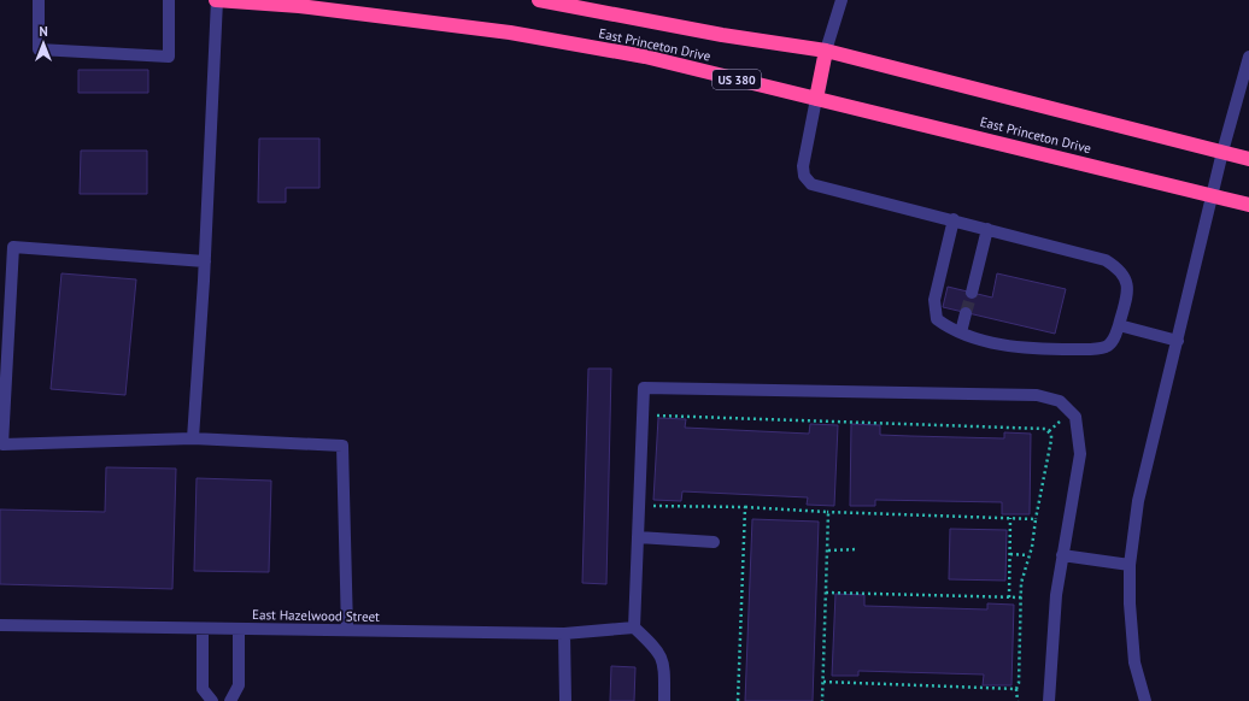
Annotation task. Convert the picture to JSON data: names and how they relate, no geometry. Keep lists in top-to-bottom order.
{
  "streets": {
    "highway": ["East Princeton Drive", "US 380"],
    "street": ["East Hazelwood Street"]
  },
  "north": "top"
}
